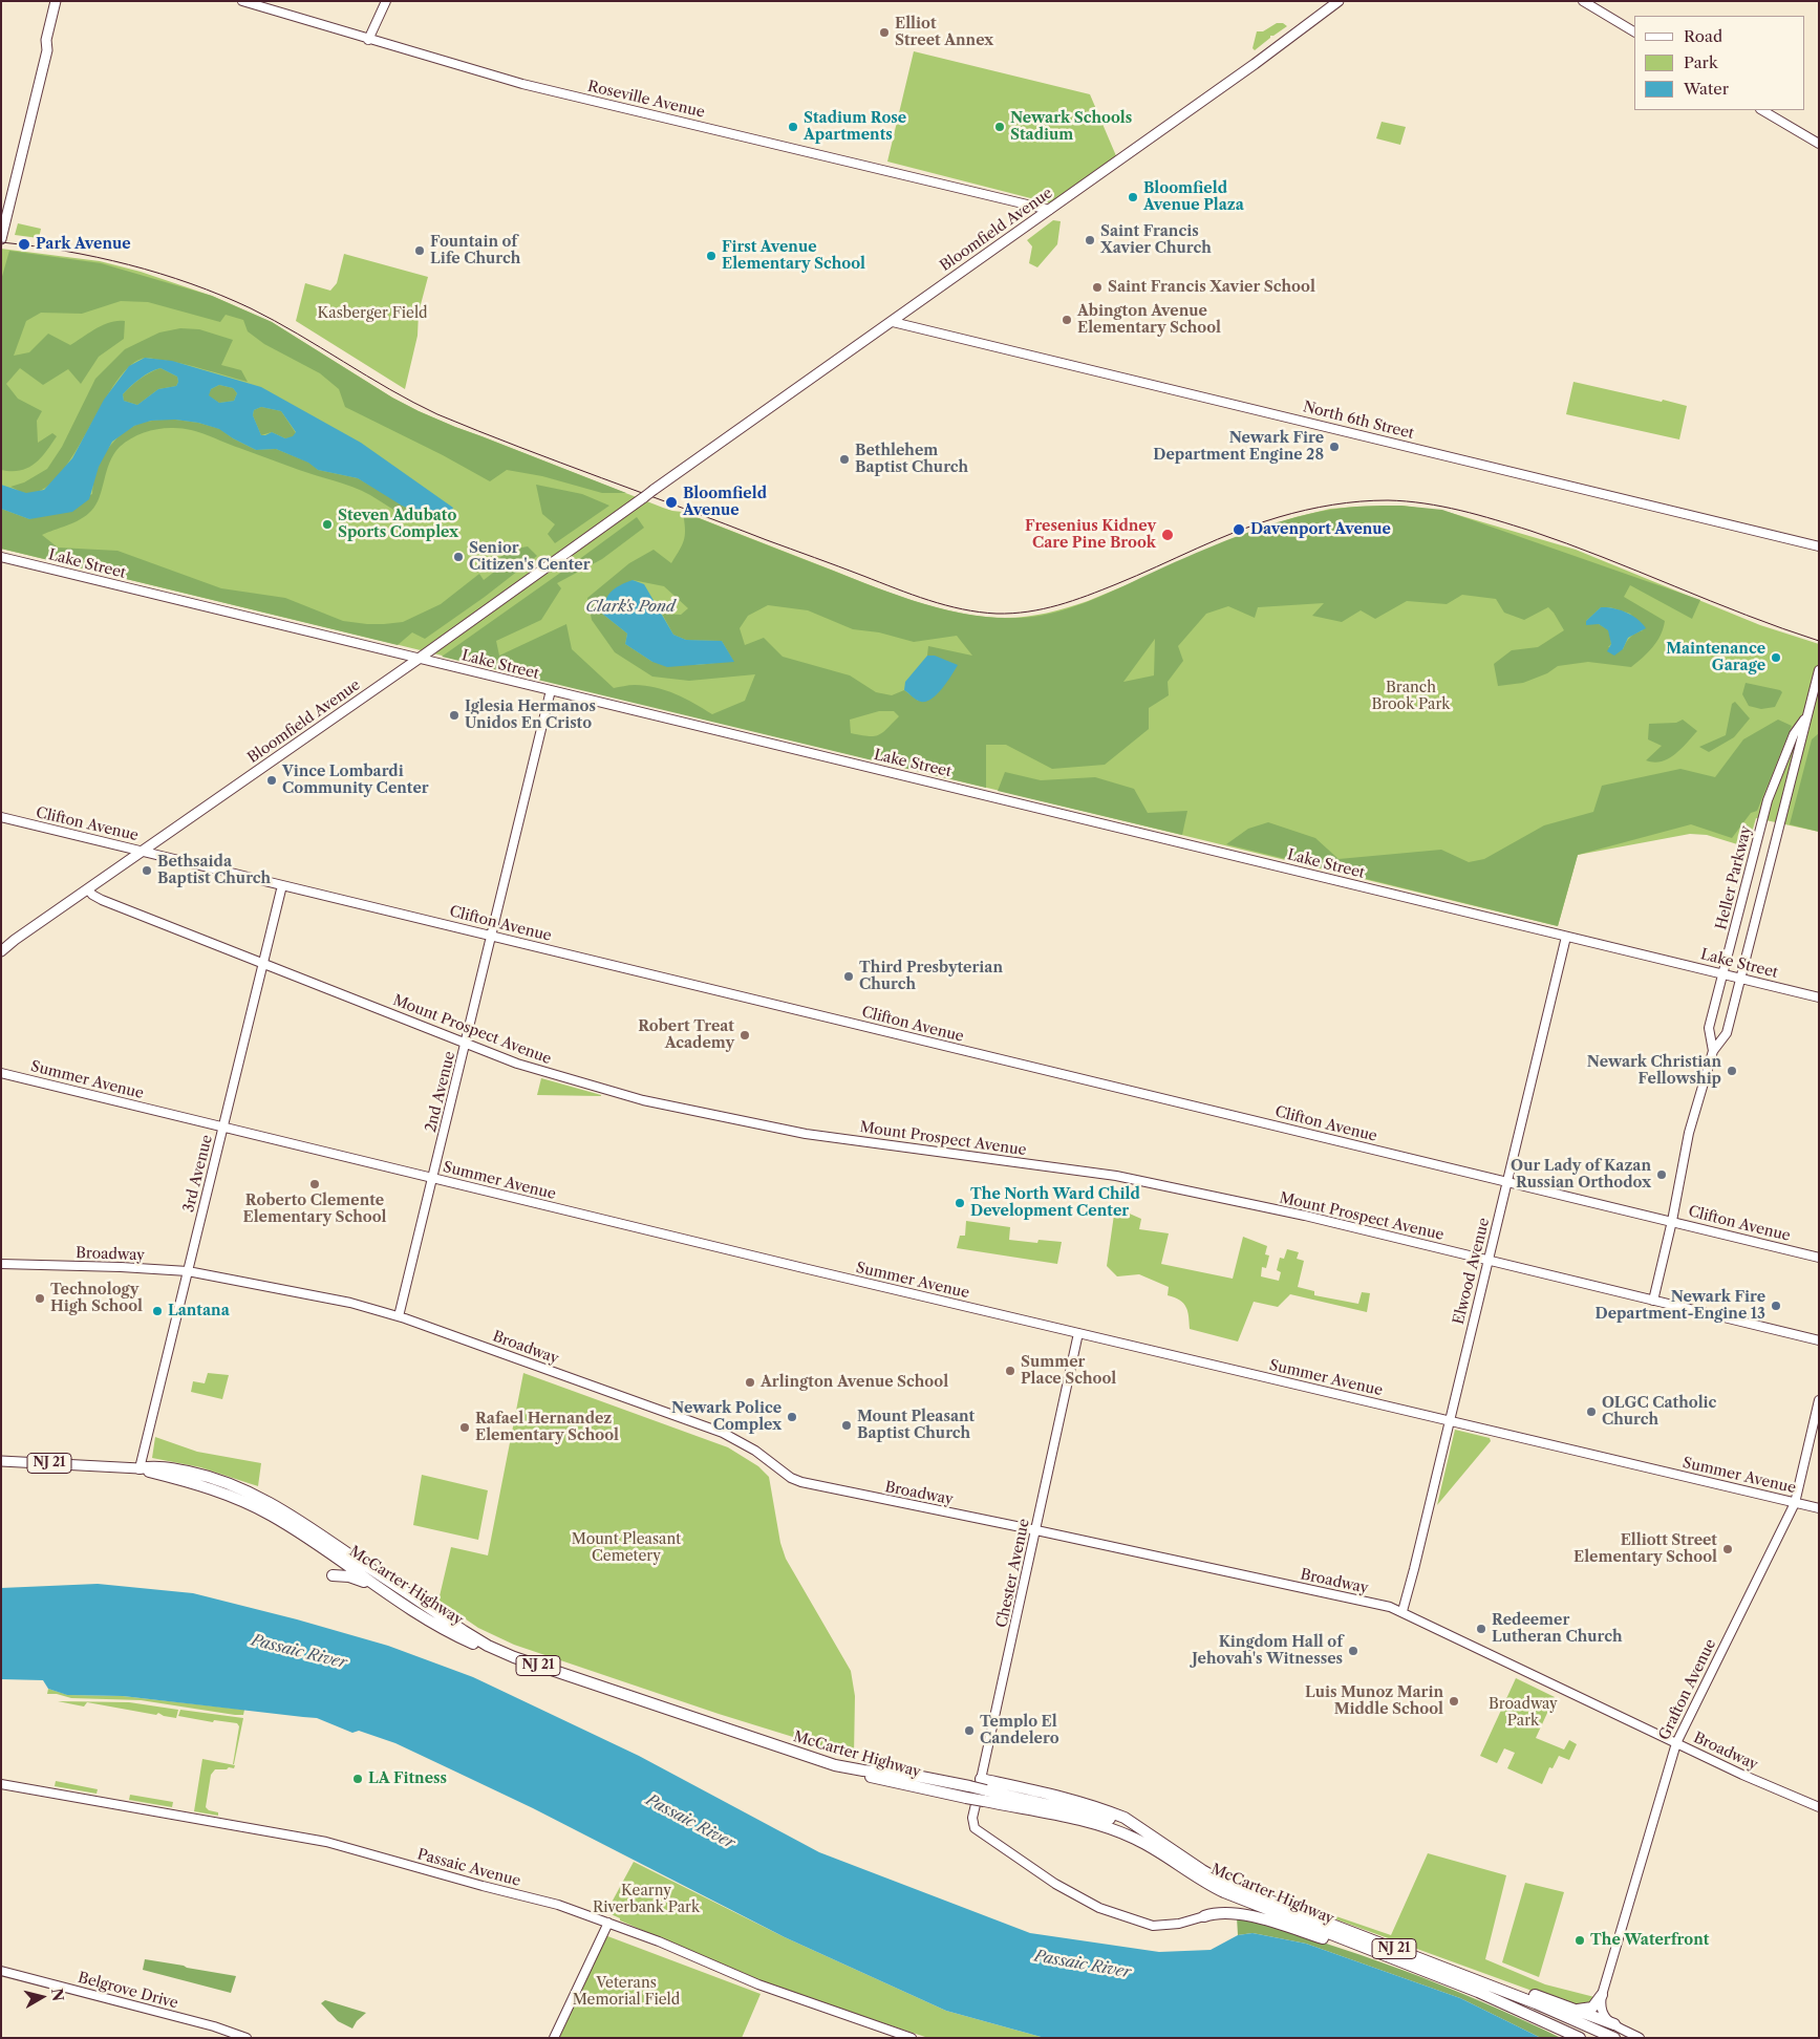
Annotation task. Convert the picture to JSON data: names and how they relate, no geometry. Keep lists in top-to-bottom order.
{
  "streets": {
    "highway": ["NJ 21", "McCarter Highway"],
    "main road": ["Bloomfield Avenue"],
    "street": [
      "Roseville Avenue",
      "North 6th Street",
      "Lake Street",
      "Clifton Avenue",
      "Heller Parkway",
      "Mount Prospect Avenue",
      "Summer Avenue",
      "2nd Avenue",
      "3rd Avenue",
      "Broadway",
      "Elwood Avenue",
      "Chester Avenue",
      "Grafton Avenue",
      "Passaic Avenue",
      "Belgrove Drive"
    ]
  },
  "crossings": [
    ["Roseville Avenue", "Bloomfield Avenue"],
    ["Bloomfield Avenue", "North 6th Street"],
    ["Bloomfield Avenue", "Lake Street"],
    ["Bloomfield Avenue", "Clifton Avenue"],
    ["Bloomfield Avenue", "Mount Prospect Avenue"],
    ["Lake Street", "Heller Parkway"],
    ["Lake Street", "2nd Avenue"],
    ["Lake Street", "Elwood Avenue"],
    ["Clifton Avenue", "Heller Parkway"],
    ["Clifton Avenue", "2nd Avenue"],
    ["Clifton Avenue", "3rd Avenue"],
    ["Clifton Avenue", "Elwood Avenue"],
    ["Heller Parkway", "Mount Prospect Avenue"],
    ["Mount Prospect Avenue", "2nd Avenue"],
    ["Mount Prospect Avenue", "3rd Avenue"],
    ["Mount Prospect Avenue", "Elwood Avenue"],
    ["Summer Avenue", "2nd Avenue"],
    ["Summer Avenue", "3rd Avenue"],
    ["Summer Avenue", "Elwood Avenue"],
    ["Summer Avenue", "Chester Avenue"],
    ["Summer Avenue", "Grafton Avenue"],
    ["2nd Avenue", "Broadway"],
    ["3rd Avenue", "Broadway"],
    ["3rd Avenue", "McCarter Highway"],
    ["Broadway", "Elwood Avenue"],
    ["Broadway", "Chester Avenue"],
    ["Broadway", "Grafton Avenue"],
    ["NJ 21", "McCarter Highway"]
  ],
  "water": ["Clark's Pond", "Passaic River"],
  "parks": [
    "Kasberger Field",
    "Branch Brook Park",
    "Mount Pleasant Cemetery",
    "Broadway Park",
    "Kearny Riverbank Park",
    "Veterans Memorial Field"
  ],
  "places": [
    "Elliot Street Annex",
    "Stadium Rose Apartments",
    "Newark Schools Stadium",
    "Bloomfield Avenue Plaza",
    "Saint Francis Xavier Church",
    "Park Avenue",
    "Fountain of Life Church",
    "First Avenue Elementary School",
    "Saint Francis Xavier School",
    "Abington Avenue Elementary School",
    "Newark Fire Department Engine 28",
    "Bethlehem Baptist Church",
    "Bloomfield Avenue",
    "Steven Adubato Sports Complex",
    "Davenport Avenue",
    "Fresenius Kidney Care Pine Brook",
    "Senior Citizen's Center",
    "Maintenance Garage",
    "Iglesia Hermanos Unidos En Cristo",
    "Vince Lombardi Community Center",
    "Bethsaida Baptist Church",
    "Third Presbyterian Church",
    "Robert Treat Academy",
    "Newark Christian Fellowship",
    "Our Lady of Kazan Russian Orthodox",
    "Roberto Clemente Elementary School",
    "The North Ward Child Development Center",
    "Technology High School",
    "Newark Fire Department-Engine 13",
    "Lantana",
    "Summer Place School",
    "Arlington Avenue School",
    "OLGC Catholic Church",
    "Newark Police Complex",
    "Mount Pleasant Baptist Church",
    "Rafael Hernandez Elementary School",
    "Elliott Street Elementary School",
    "Redeemer Lutheran Church",
    "Kingdom Hall of Jehovah's Witnesses",
    "Luis Munoz Marin Middle School",
    "Templo El Candelero",
    "LA Fitness",
    "The Waterfront"
  ],
  "legend": ["Road", "Park", "Water"],
  "north": "right"
}
